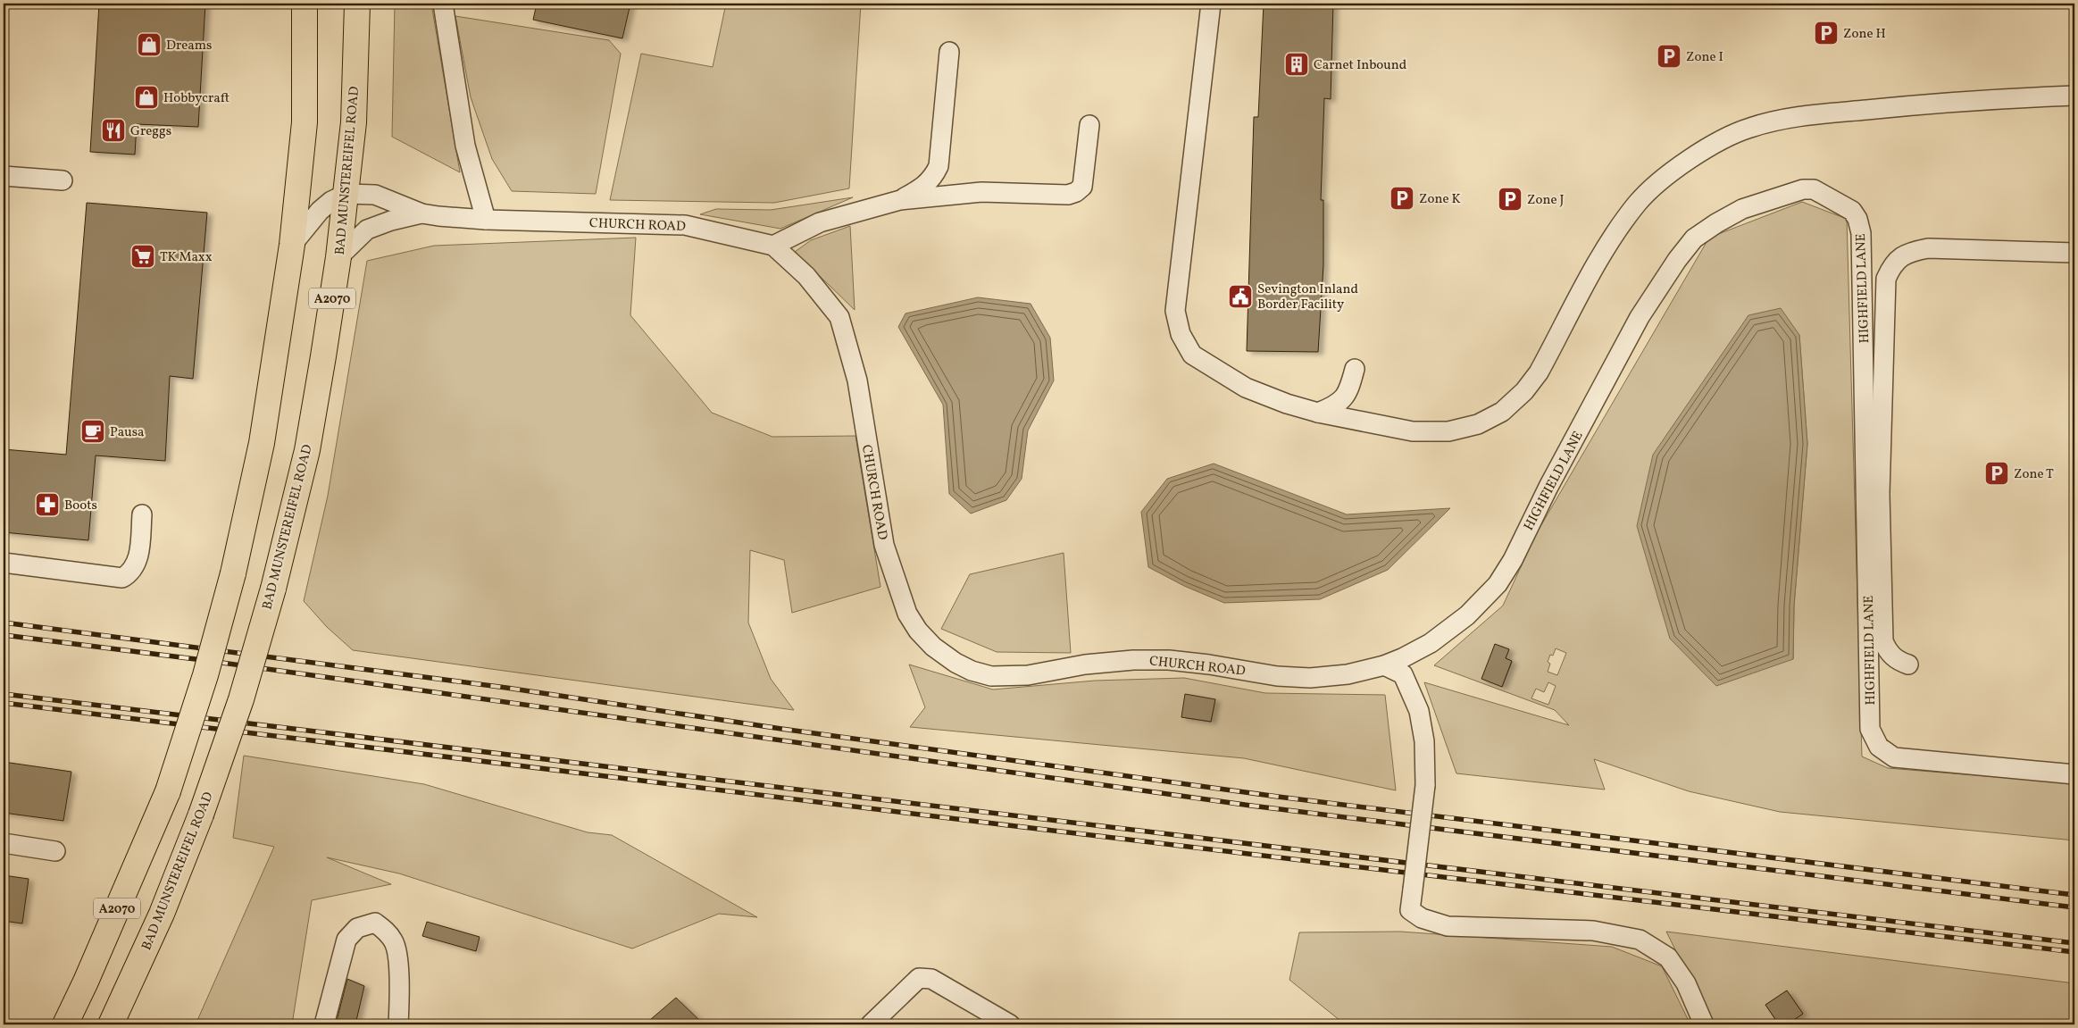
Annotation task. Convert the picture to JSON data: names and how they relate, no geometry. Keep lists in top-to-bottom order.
{
  "streets": {
    "highway": ["BAD MUNSTEREIFEL ROAD", "A2070"],
    "street": ["CHURCH ROAD", "HIGHFIELD LANE"]
  },
  "crossings": [
    ["BAD MUNSTEREIFEL ROAD", "CHURCH ROAD"],
    ["CHURCH ROAD", "HIGHFIELD LANE"]
  ],
  "places": {
    "parking": [
      "Zone H",
      "Zone I",
      "Zone K",
      "Zone J",
      "Zone T"
    ],
    "shop": ["Dreams", "Hobbycraft"],
    "building": ["Carnet Inbound"],
    "restaurant": ["Greggs"],
    "supermarket": ["TK Maxx"],
    "public building": ["Sevington Inland Border Facility"],
    "cafe": ["Pausa"],
    "pharmacy": ["Boots"]
  }
}
